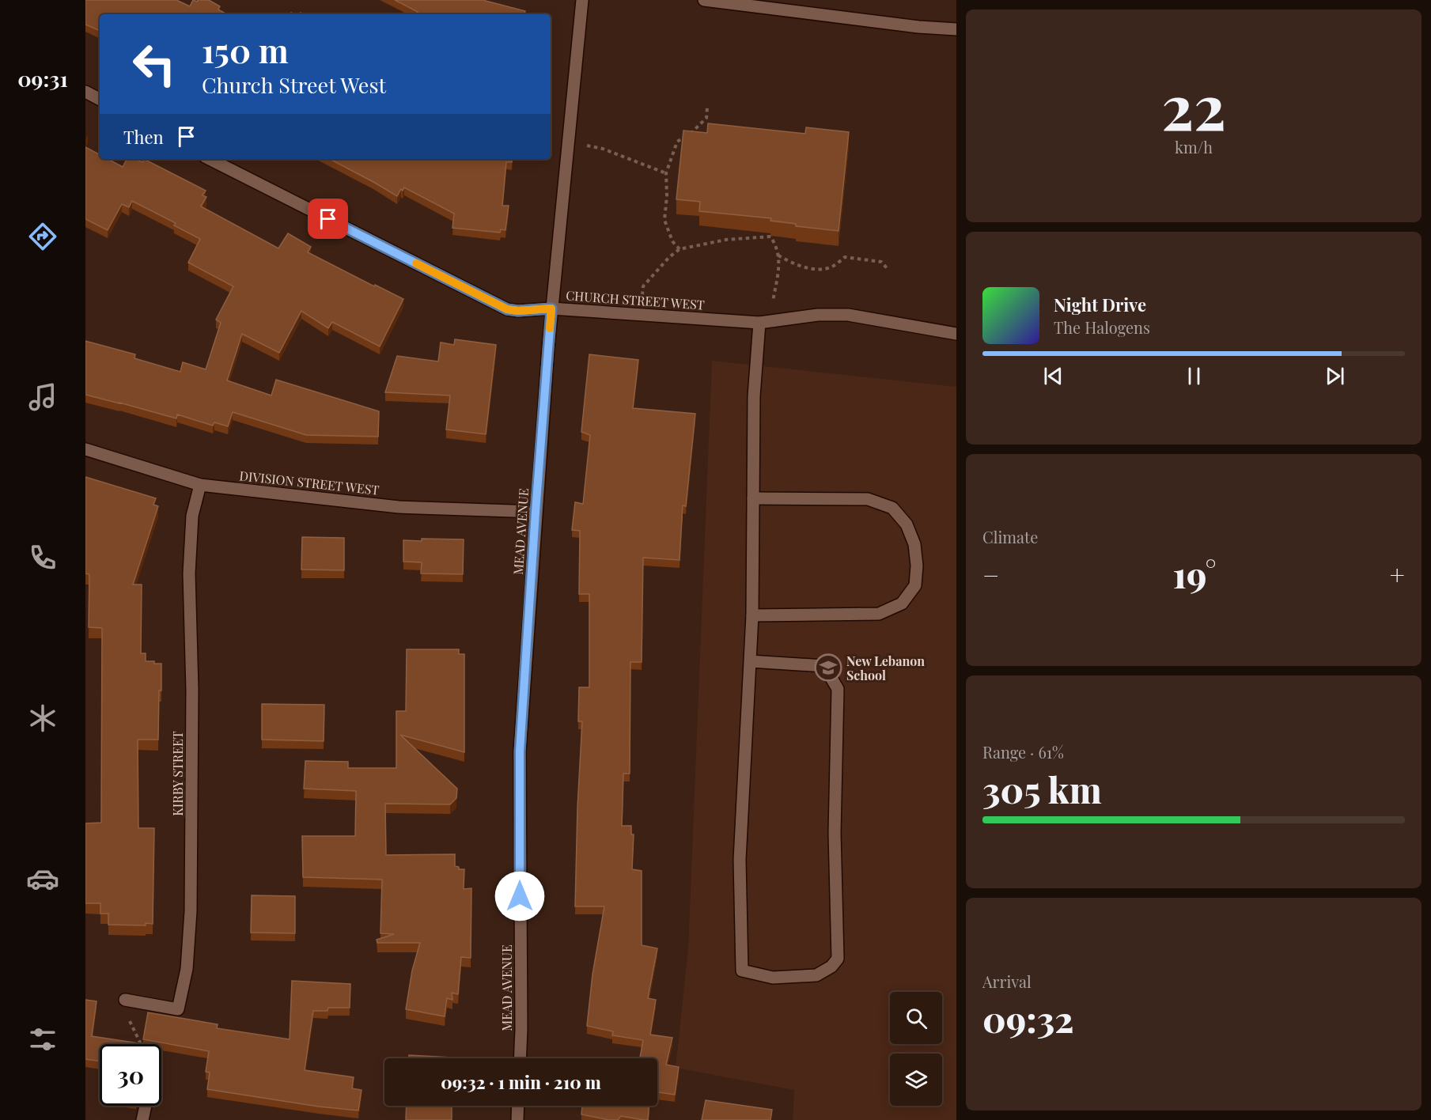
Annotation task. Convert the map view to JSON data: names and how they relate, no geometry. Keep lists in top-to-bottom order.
{
  "streets": {
    "street": [
      "CHURCH STREET WEST",
      "DIVISION STREET WEST",
      "MEAD AVENUE",
      "KIRBY STREET"
    ]
  },
  "crossings": [
    ["CHURCH STREET WEST", "MEAD AVENUE"],
    ["DIVISION STREET WEST", "MEAD AVENUE"],
    ["DIVISION STREET WEST", "KIRBY STREET"]
  ],
  "places": {
    "school or university": ["New Lebanon School"]
  },
  "page": {
    "tabs": "09:31",
    "tile": [
      ["22", "km/h"],
      "Climate",
      ["Range · 61%", "305 km"],
      ["Arrival", "09:32"]
    ],
    "turn": ["150 m", "Church Street West"],
    "then": "Then",
    "song": ["Night Drive", "The Halogens"],
    "heat": ["−", "19°", "+"],
    "limit": "30",
    "trip": "09:32 · 1 min · 210 m"
  }
}
